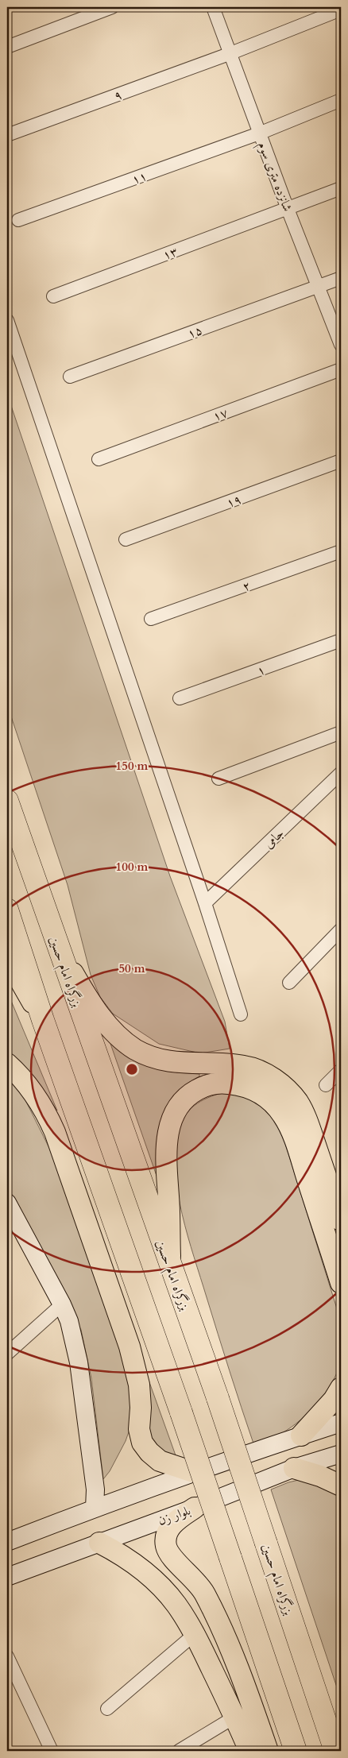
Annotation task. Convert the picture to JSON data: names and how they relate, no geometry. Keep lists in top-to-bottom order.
{
  "streets": {
    "highway": ["بزرگراه امام حسین"],
    "main road": ["بلوار زن"],
    "street": [
      "۹",
      "شانزده متری سوم",
      "۱۱",
      "۱۳",
      "۱۵",
      "۱۷",
      "۱۹",
      "۲",
      "۱",
      "جامی"
    ]
  },
  "crossings": [
    ["۹", "شانزده متری سوم"],
    ["شانزده متری سوم", "۱۱"],
    ["شانزده متری سوم", "۱۳"],
    ["شانزده متری سوم", "۱۵"]
  ],
  "rings": ["150 m", "100 m", "50 m"]
}
